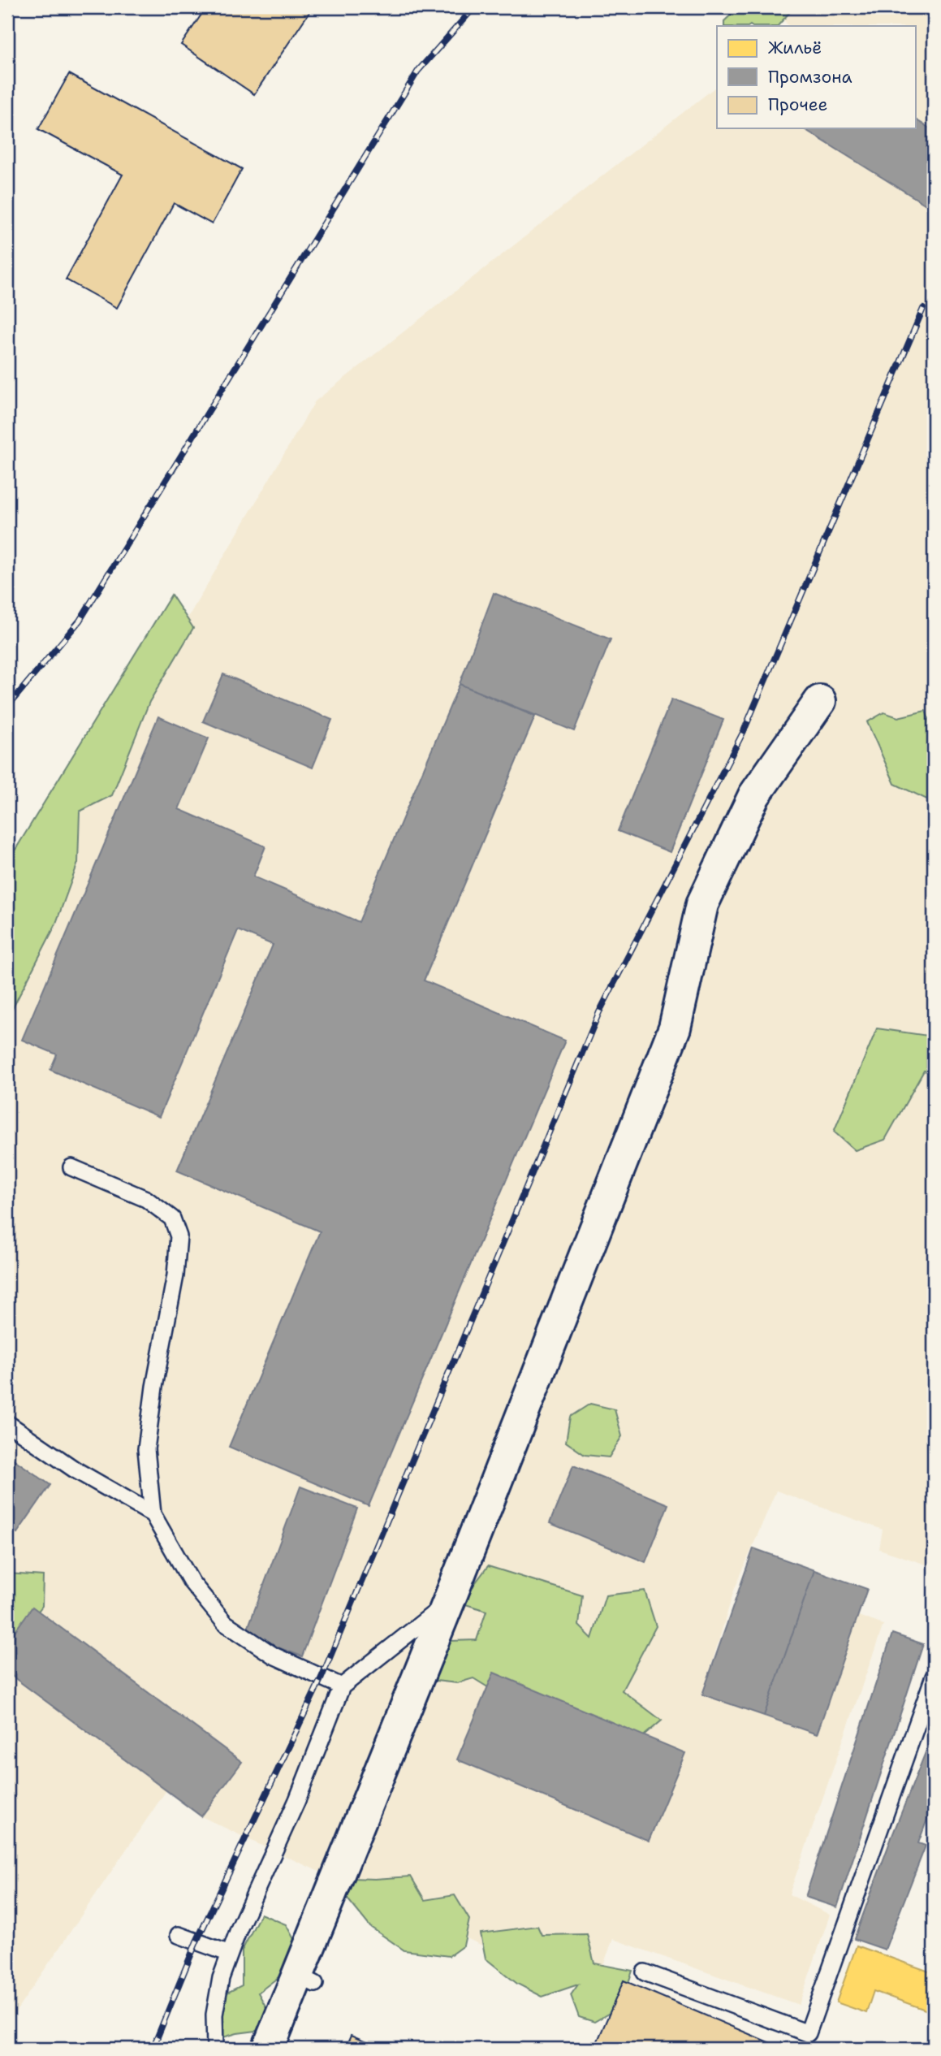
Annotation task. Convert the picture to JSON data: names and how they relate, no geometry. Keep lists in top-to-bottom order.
{
  "legend": ["Жильё", "Промзона", "Прочее"]
}
